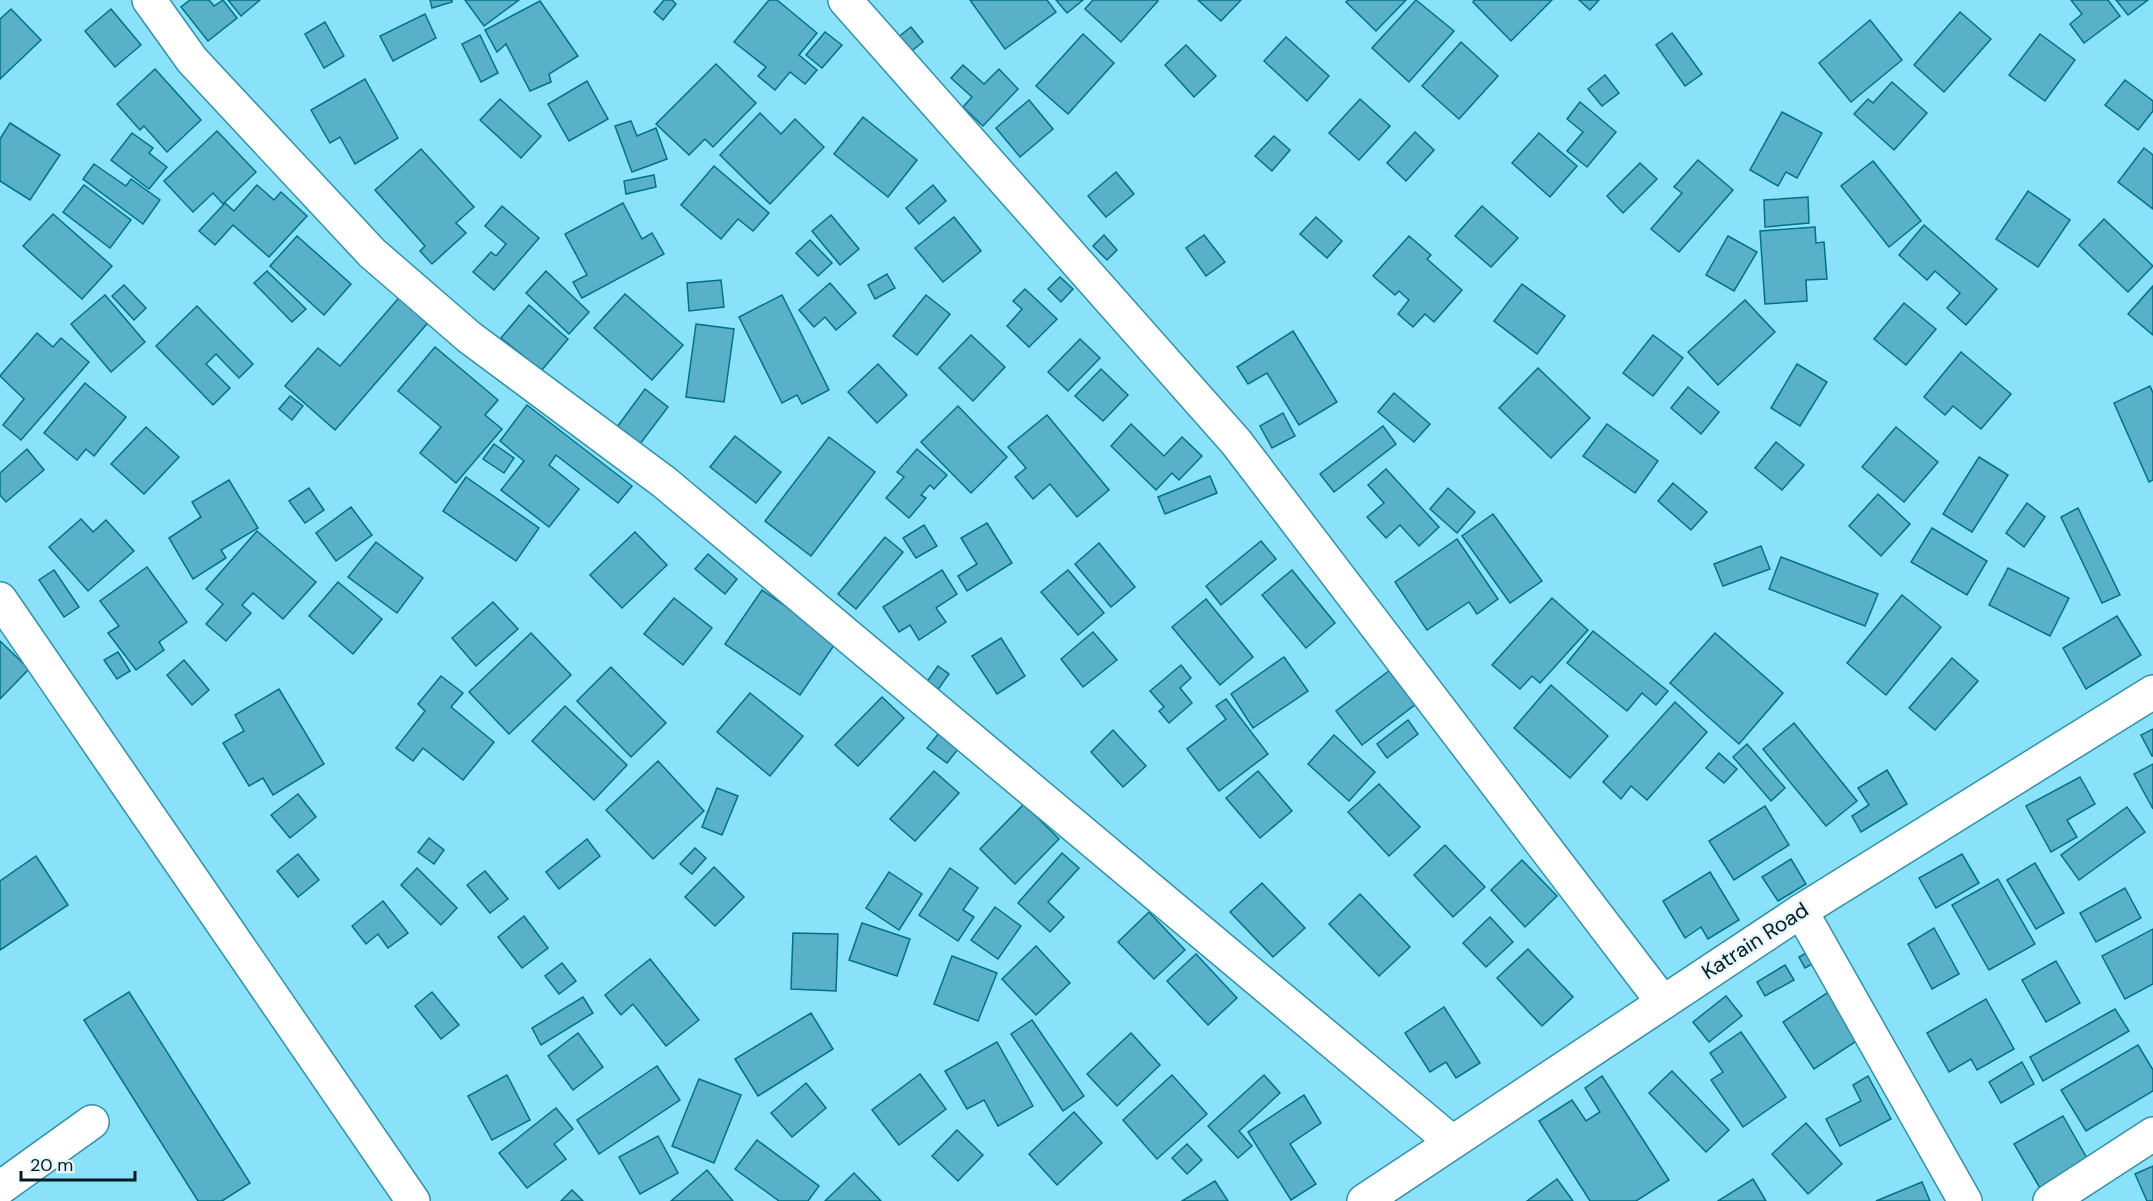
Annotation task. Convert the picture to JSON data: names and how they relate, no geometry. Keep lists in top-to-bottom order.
{
  "streets": {
    "street": ["Katrain Road"]
  },
  "scale_bar": "20 m"
}
